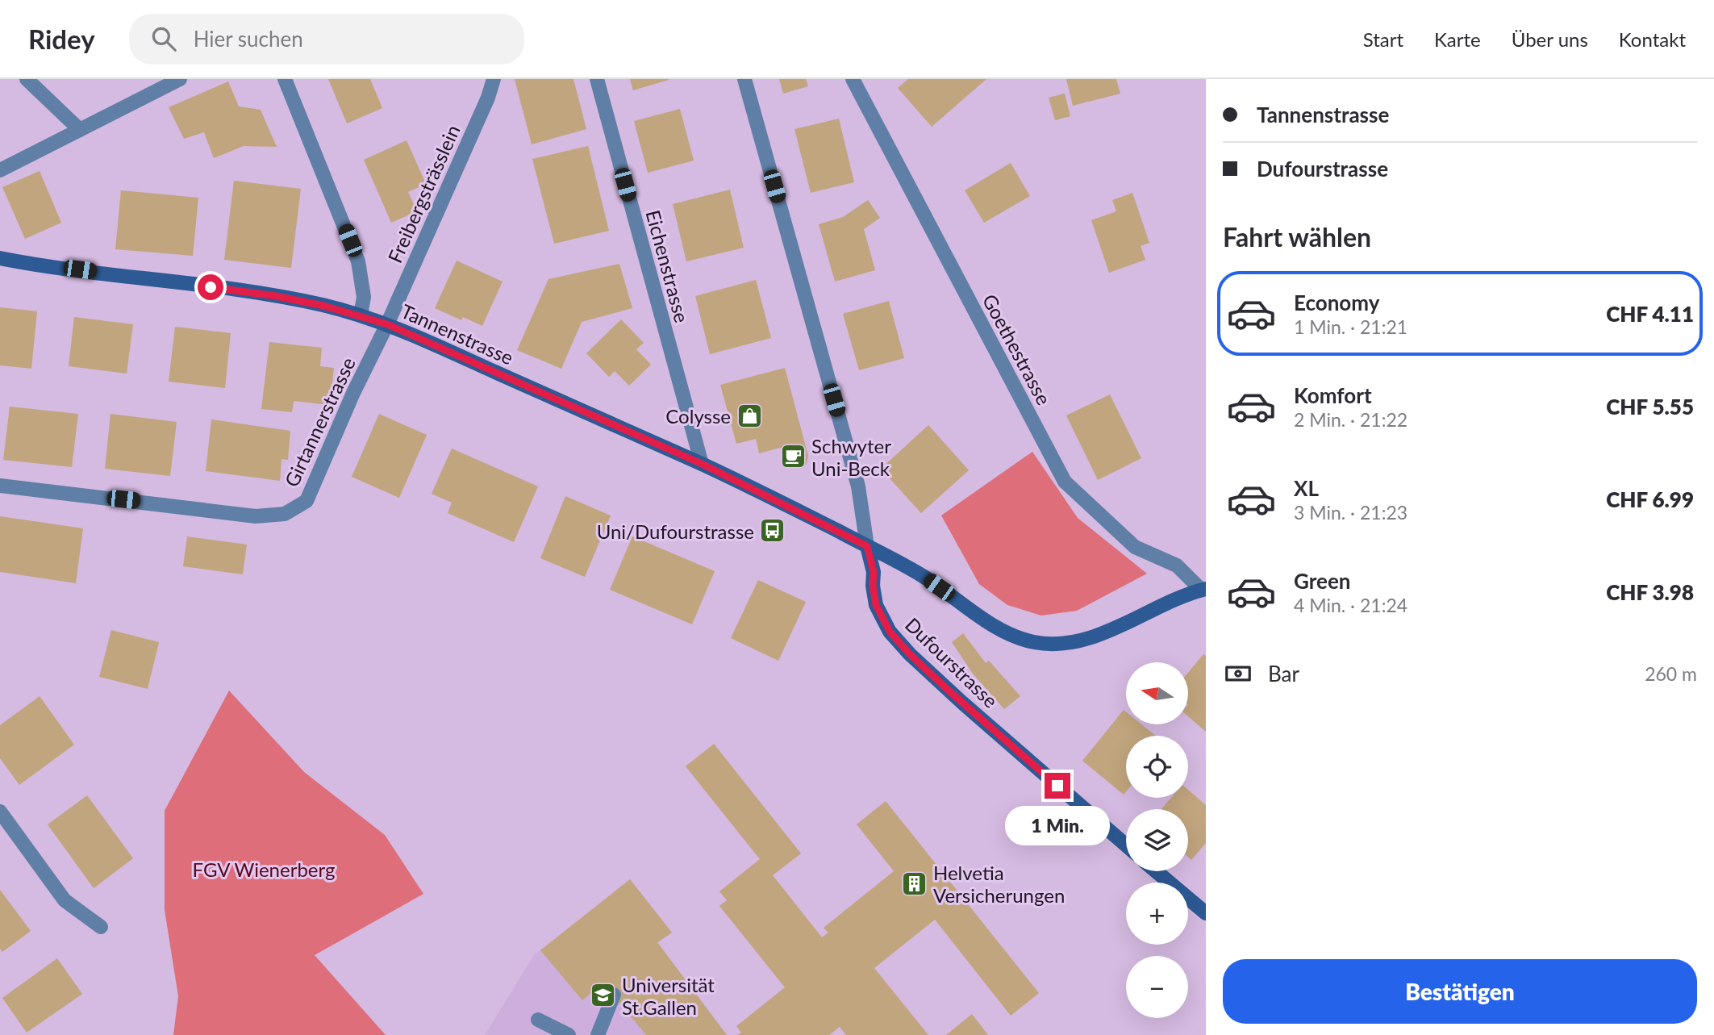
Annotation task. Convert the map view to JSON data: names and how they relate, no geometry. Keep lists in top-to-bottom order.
{
  "streets": {
    "street": [
      "Freibergsträsslein",
      "Eichenstrasse",
      "Tannenstrasse",
      "Goethestrasse",
      "Girtannerstrasse",
      "Dufourstrasse"
    ]
  },
  "crossings": [
    ["Freibergsträsslein", "Tannenstrasse"],
    ["Freibergsträsslein", "Girtannerstrasse"],
    ["Eichenstrasse", "Tannenstrasse"],
    ["Tannenstrasse", "Goethestrasse"],
    ["Tannenstrasse", "Girtannerstrasse"],
    ["Tannenstrasse", "Dufourstrasse"]
  ],
  "parks": ["FGV Wienerberg"],
  "places": {
    "shop": ["Colysse"],
    "cafe": ["Schwyter Uni-Beck"],
    "bus stop": ["Uni/Dufourstrasse"],
    "building": ["Helvetia Versicherungen"],
    "school or university": ["Universität St.Gallen"]
  },
  "north": "left",
  "page": {
    "header": "Ridey",
    "search": "Hier suchen",
    "nav": [
      "Start",
      "Karte",
      "Über uns",
      "Kontakt"
    ],
    "banner": ["Tannenstrasse", "Dufourstrasse"],
    "heading": "Fahrt wählen",
    "list": [
      {
        "name": "Economy",
        "note": "1 Min. · 21:21",
        "value": "CHF 4.11"
      },
      {
        "name": "Komfort",
        "note": "2 Min. · 21:22",
        "value": "CHF 5.55"
      },
      {
        "name": "XL",
        "note": "3 Min. · 21:23",
        "value": "CHF 6.99"
      },
      {
        "name": "Green",
        "note": "4 Min. · 21:24",
        "value": "CHF 3.98"
      }
    ],
    "pay": ["Bar", "260 m"],
    "map_buttons": ["+", "−"],
    "bubble": "1 Min.",
    "buttons": "Bestätigen"
  }
}
